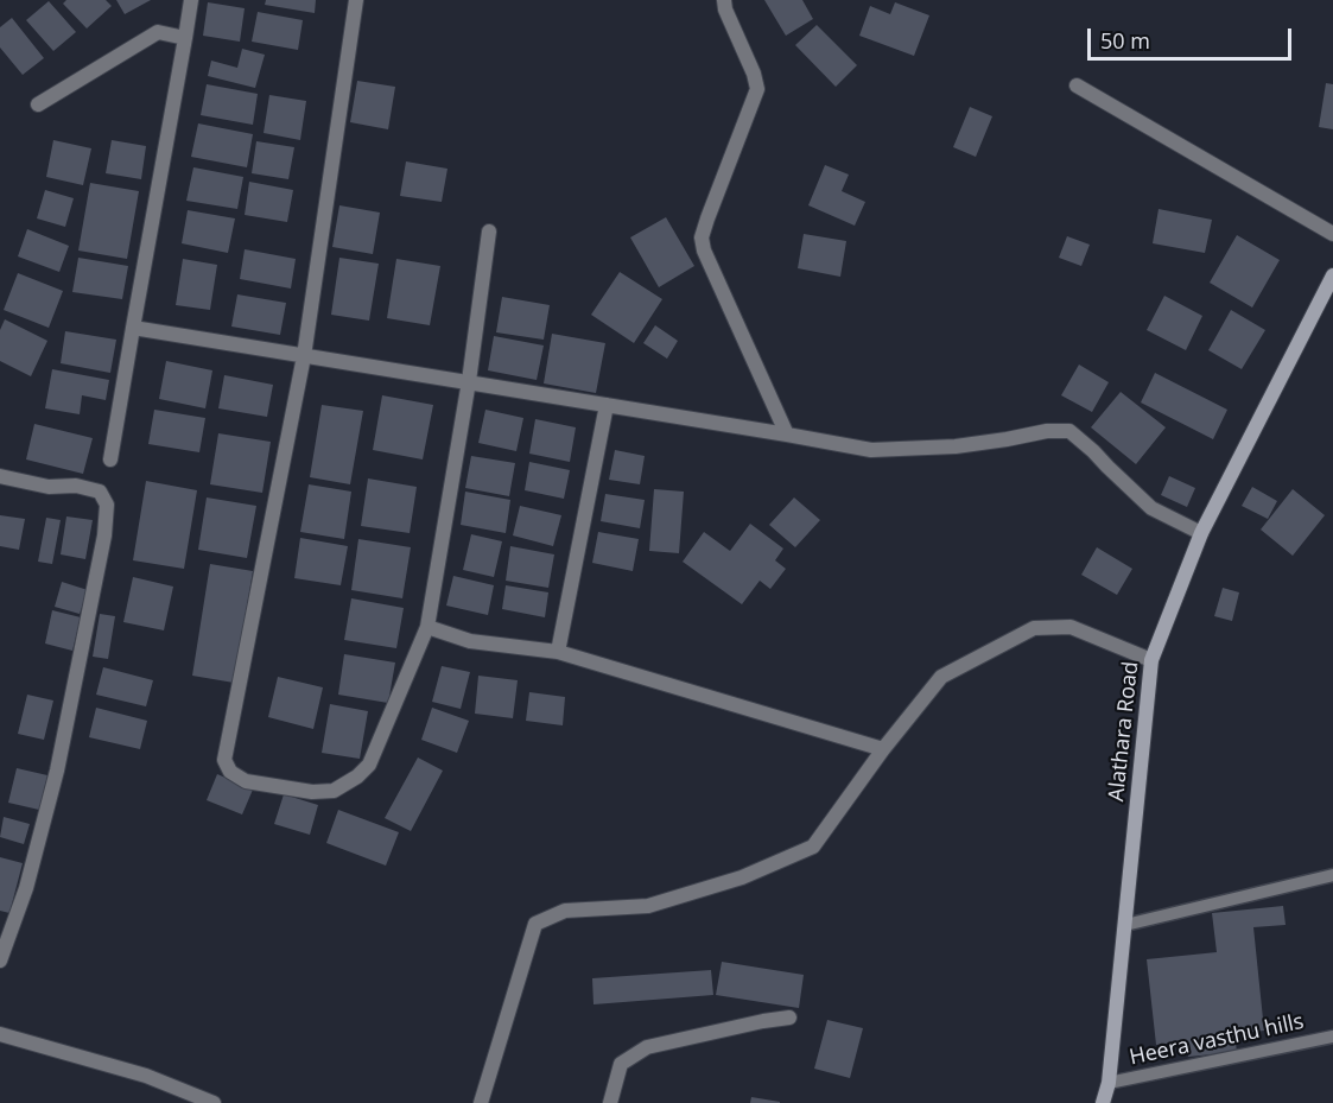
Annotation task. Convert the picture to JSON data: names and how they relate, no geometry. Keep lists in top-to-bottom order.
{
  "streets": {
    "street": ["Alathara Road"],
    "lane": ["Heera vasthu hills"]
  },
  "crossings": [
    ["Alathara Road", "Heera vasthu hills"]
  ],
  "scale_bar": "50 m"
}
